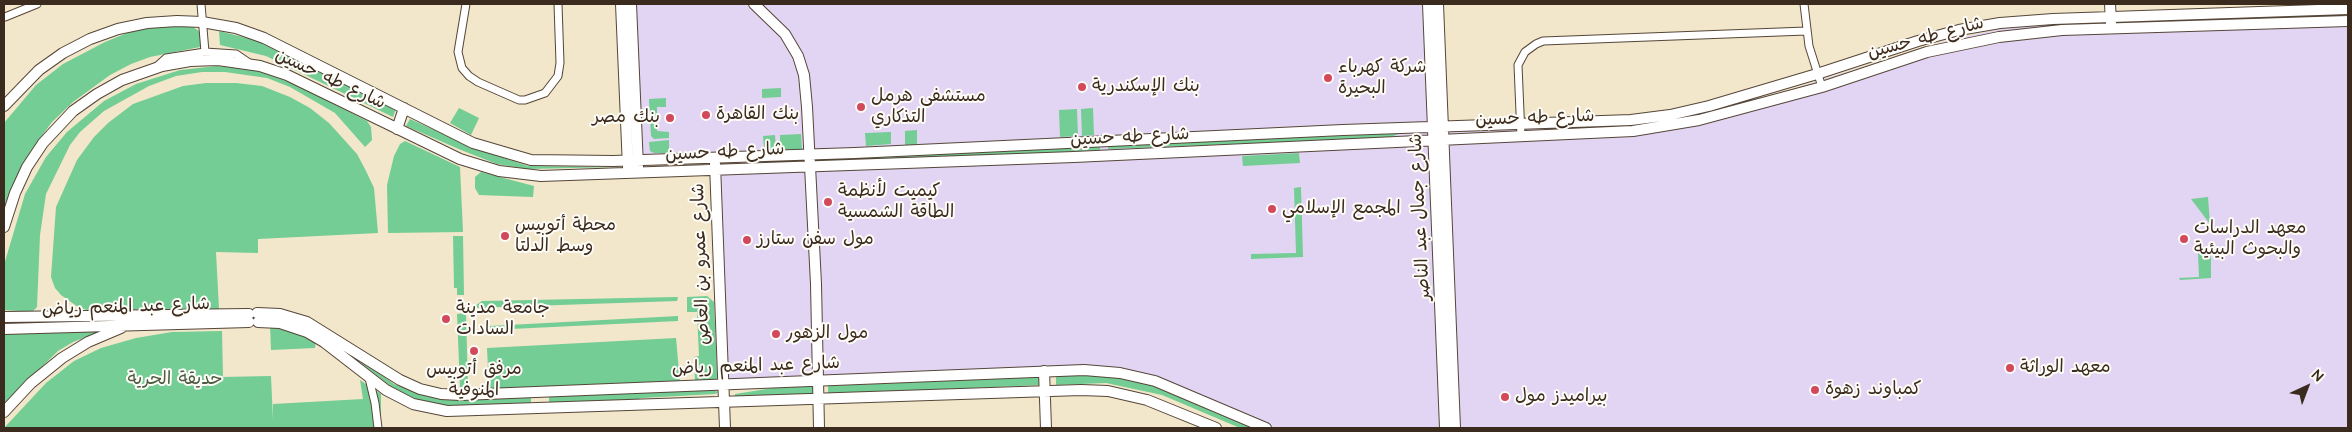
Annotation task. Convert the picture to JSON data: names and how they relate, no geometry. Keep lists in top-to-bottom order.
{
  "streets": {
    "main road": [
      "شارع طه حسين",
      "شارع جمال عبد الناصر",
      "شارع عمرو بن العاص",
      "شارع عبد المنعم رياض"
    ]
  },
  "crossings": [
    ["شارع طه حسين", "شارع جمال عبد الناصر"],
    ["شارع طه حسين", "شارع عمرو بن العاص"],
    ["شارع عمرو بن العاص", "شارع عبد المنعم رياض"]
  ],
  "parks": ["حديقة الحرية"],
  "places": [
    "شركة كهرباء البحيرة",
    "بنك الإسكندرية",
    "مستشفى هرمل التذكاري",
    "بنك القاهرة",
    "بنك مصر",
    "كيميت لأنظمة الطاقة الشمسية",
    "المجمع الإسلامي",
    "محطة أتوبيس وسط الدلتا",
    "معهد الدراسات والبحوث البيئية",
    "مول سفن ستارز",
    "جامعة مدينة السادات",
    "مول الزهور",
    "مرفق أتوبيس المنوفية",
    "معهد الوراثة",
    "كمباوند زهوة",
    "بيراميدز مول"
  ],
  "north": "top right"
}
